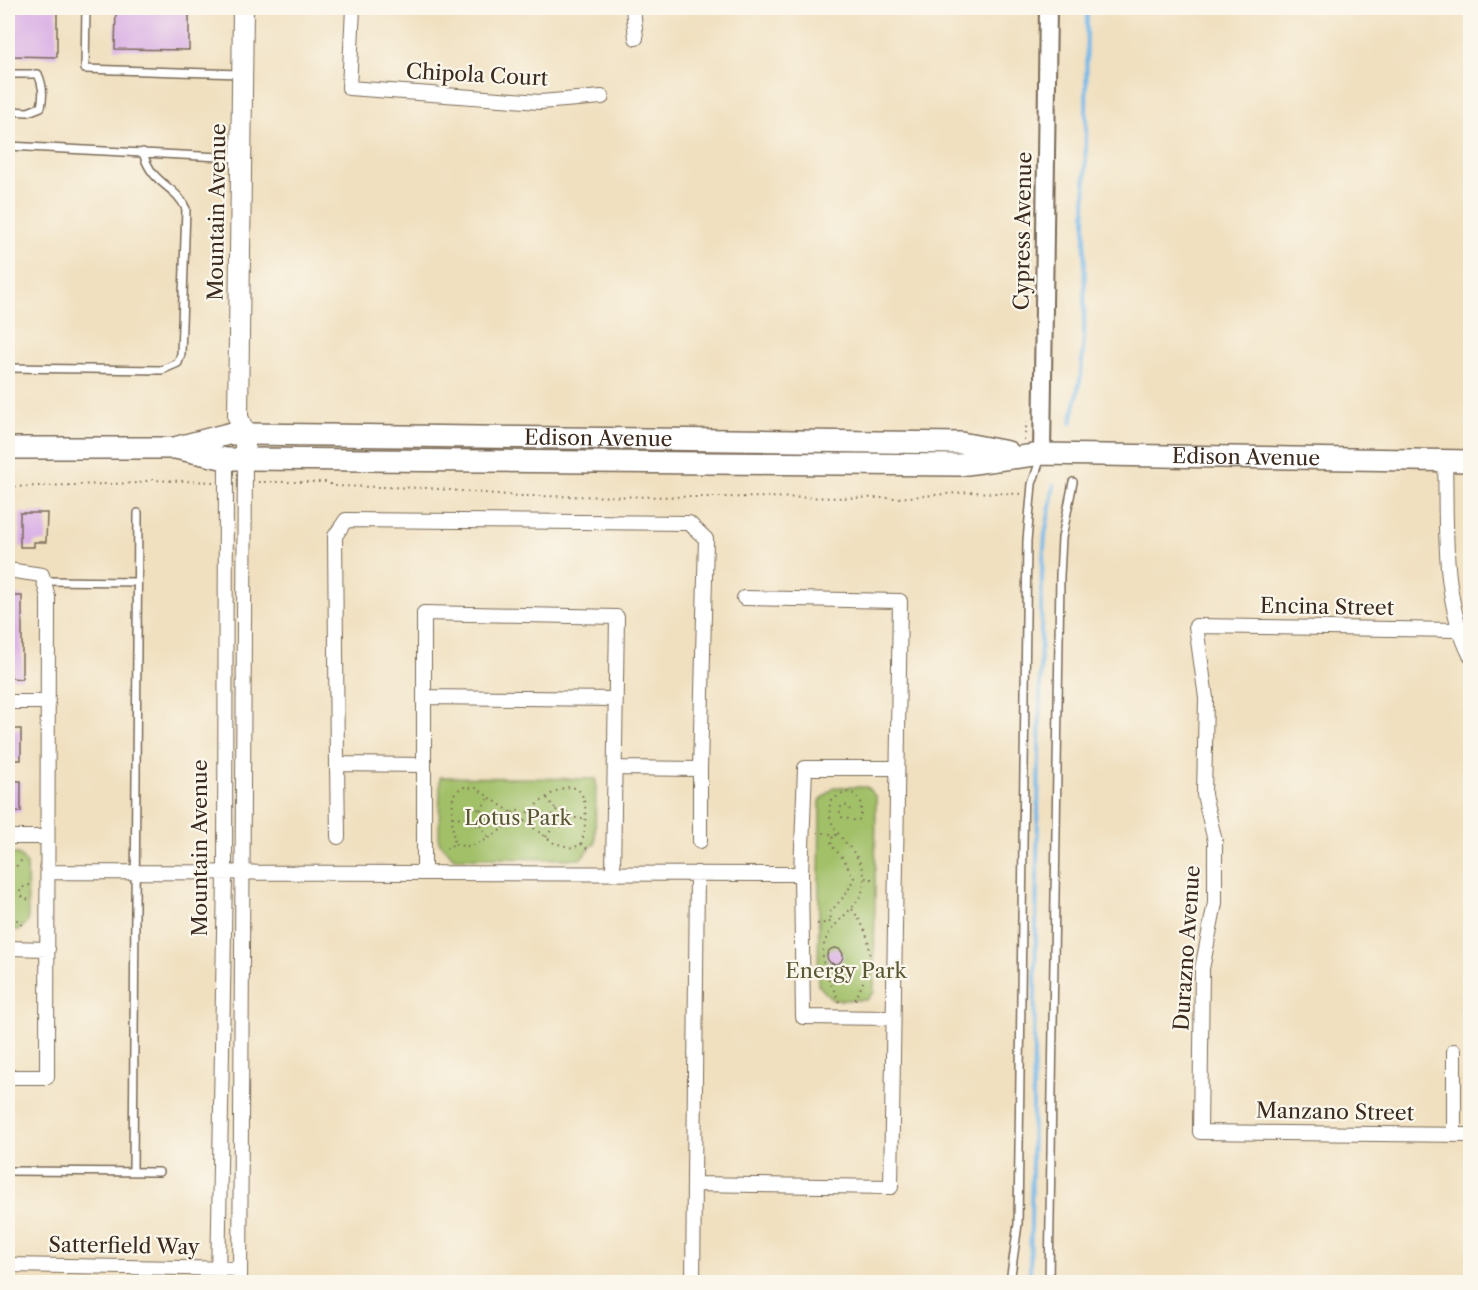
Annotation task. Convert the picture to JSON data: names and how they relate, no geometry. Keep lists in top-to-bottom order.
{
  "streets": {
    "main road": ["Mountain Avenue", "Edison Avenue"],
    "street": [
      "Chipola Court",
      "Cypress Avenue",
      "Encina Street",
      "Durazno Avenue",
      "Manzano Street",
      "Satterfield Way"
    ]
  },
  "crossings": [
    ["Mountain Avenue", "Edison Avenue"],
    ["Mountain Avenue", "Satterfield Way"],
    ["Cypress Avenue", "Edison Avenue"],
    ["Encina Street", "Durazno Avenue"],
    ["Durazno Avenue", "Manzano Street"]
  ],
  "parks": ["Lotus Park", "Energy Park"]
}
